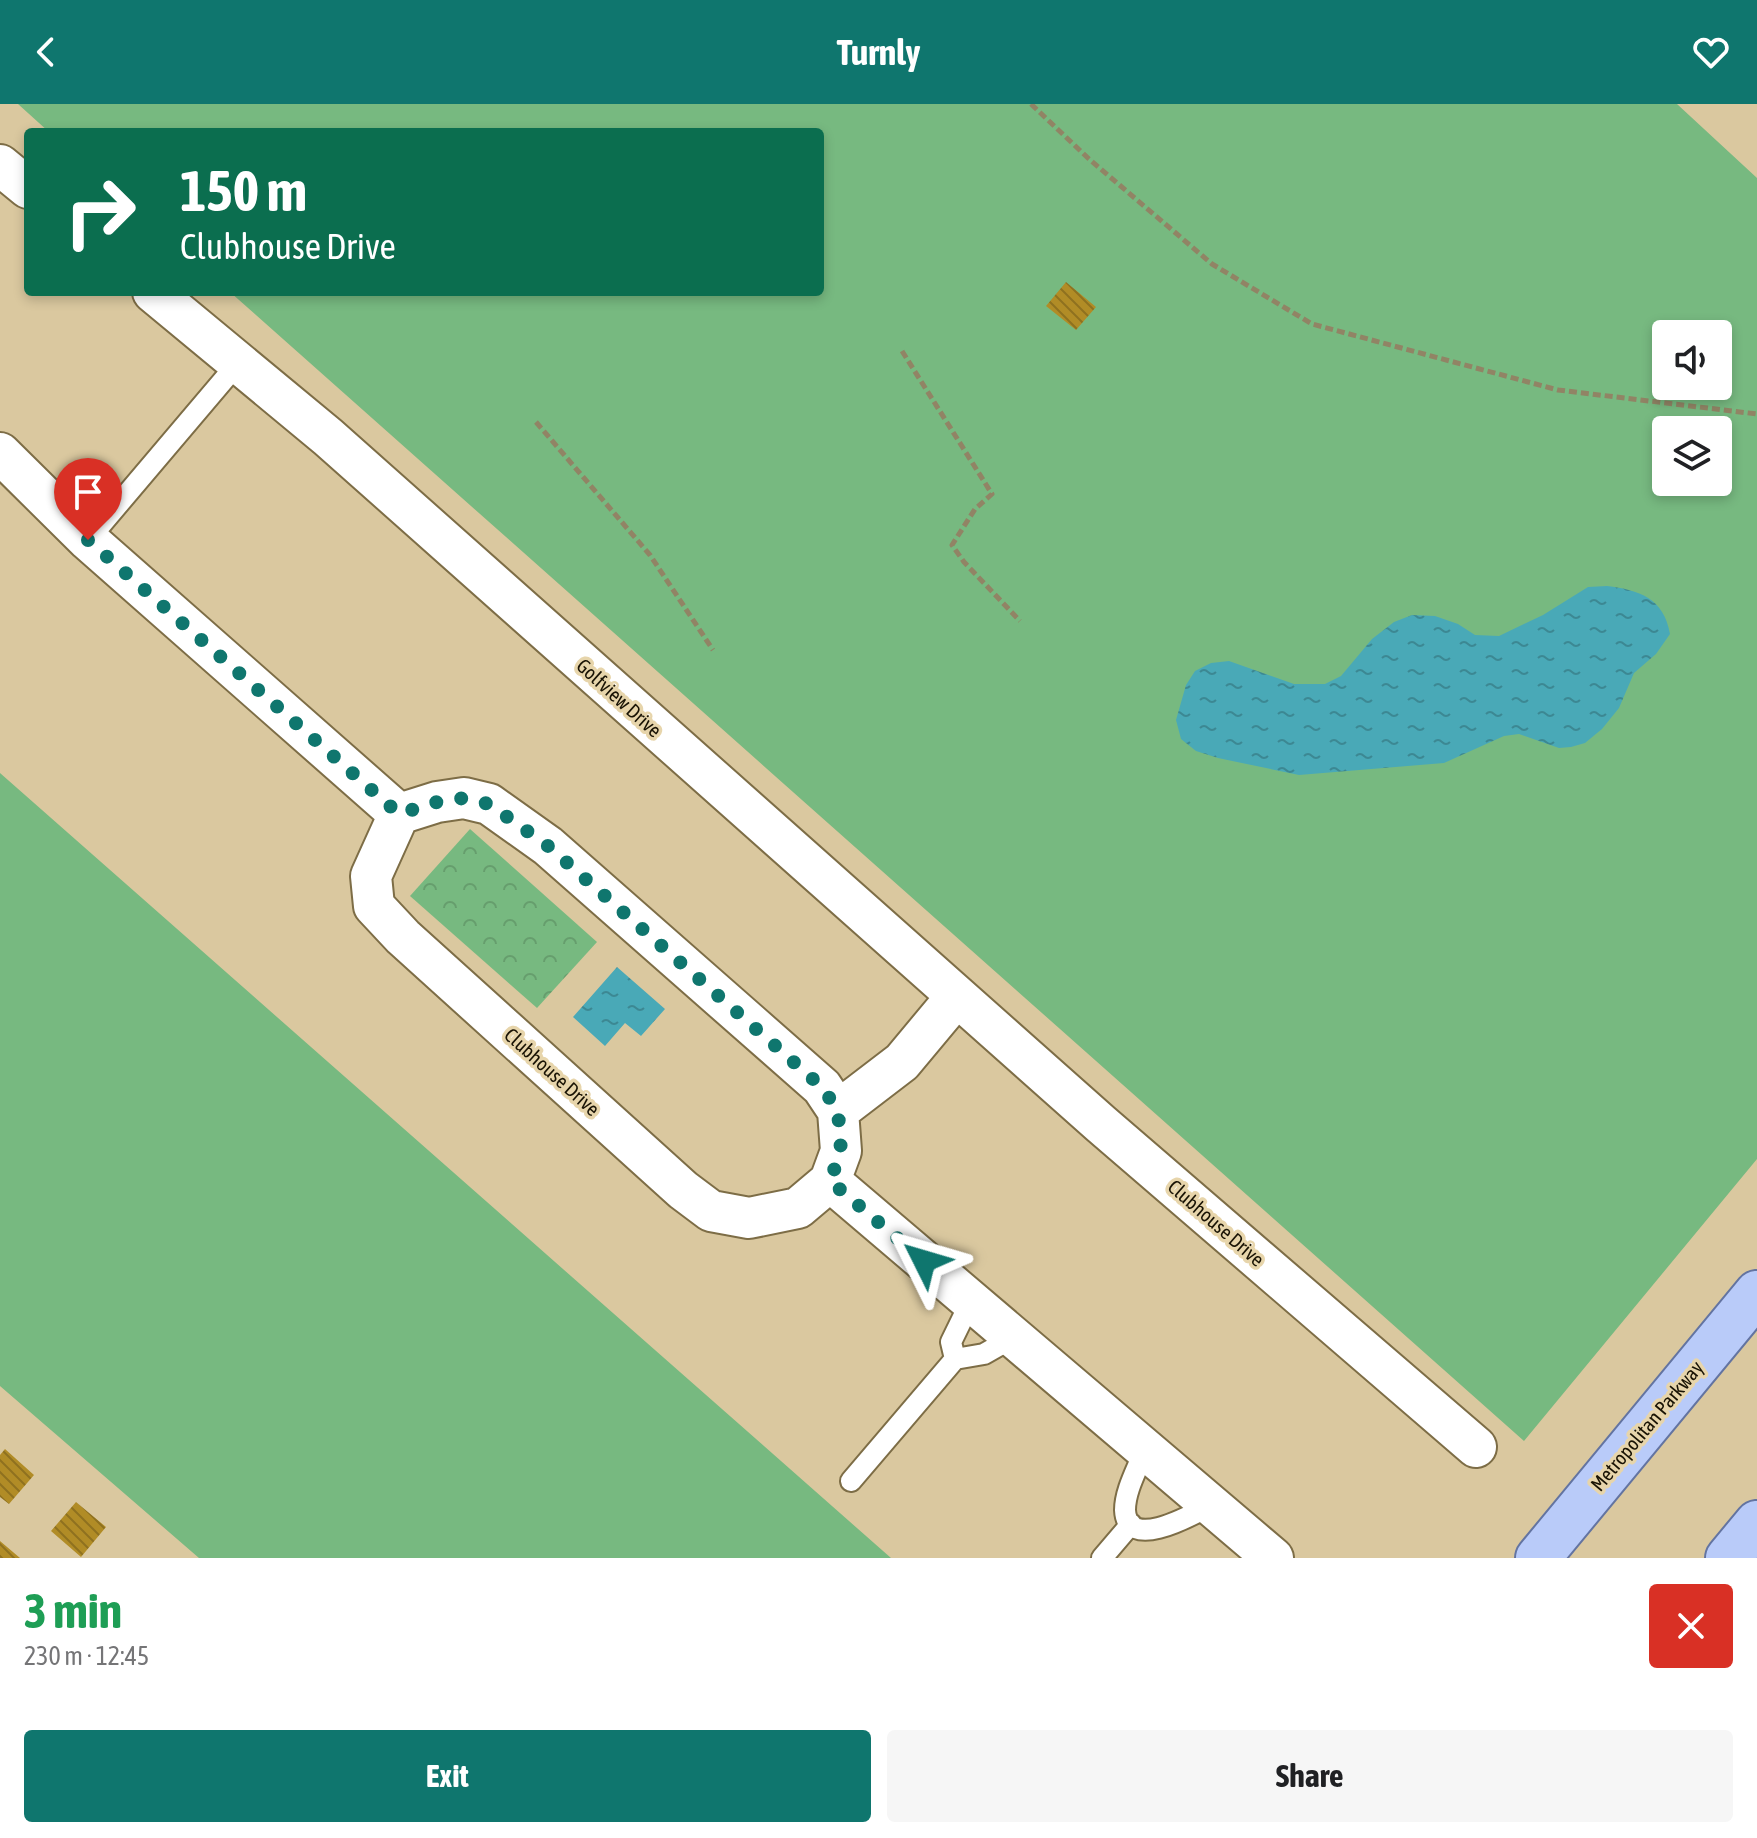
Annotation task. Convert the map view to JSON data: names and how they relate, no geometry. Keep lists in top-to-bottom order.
{
  "streets": {
    "main road": ["Metropolitan Parkway"],
    "street": ["Golfview Drive", "Clubhouse Drive"]
  },
  "crossings": [
    ["Golfview Drive", "Clubhouse Drive"]
  ],
  "page": {
    "header": "Turnly",
    "turn": ["150 m", "Clubhouse Drive"],
    "heading": ["3 min", "230 m · 12:45"],
    "buttons": ["Exit", "Share"]
  }
}
